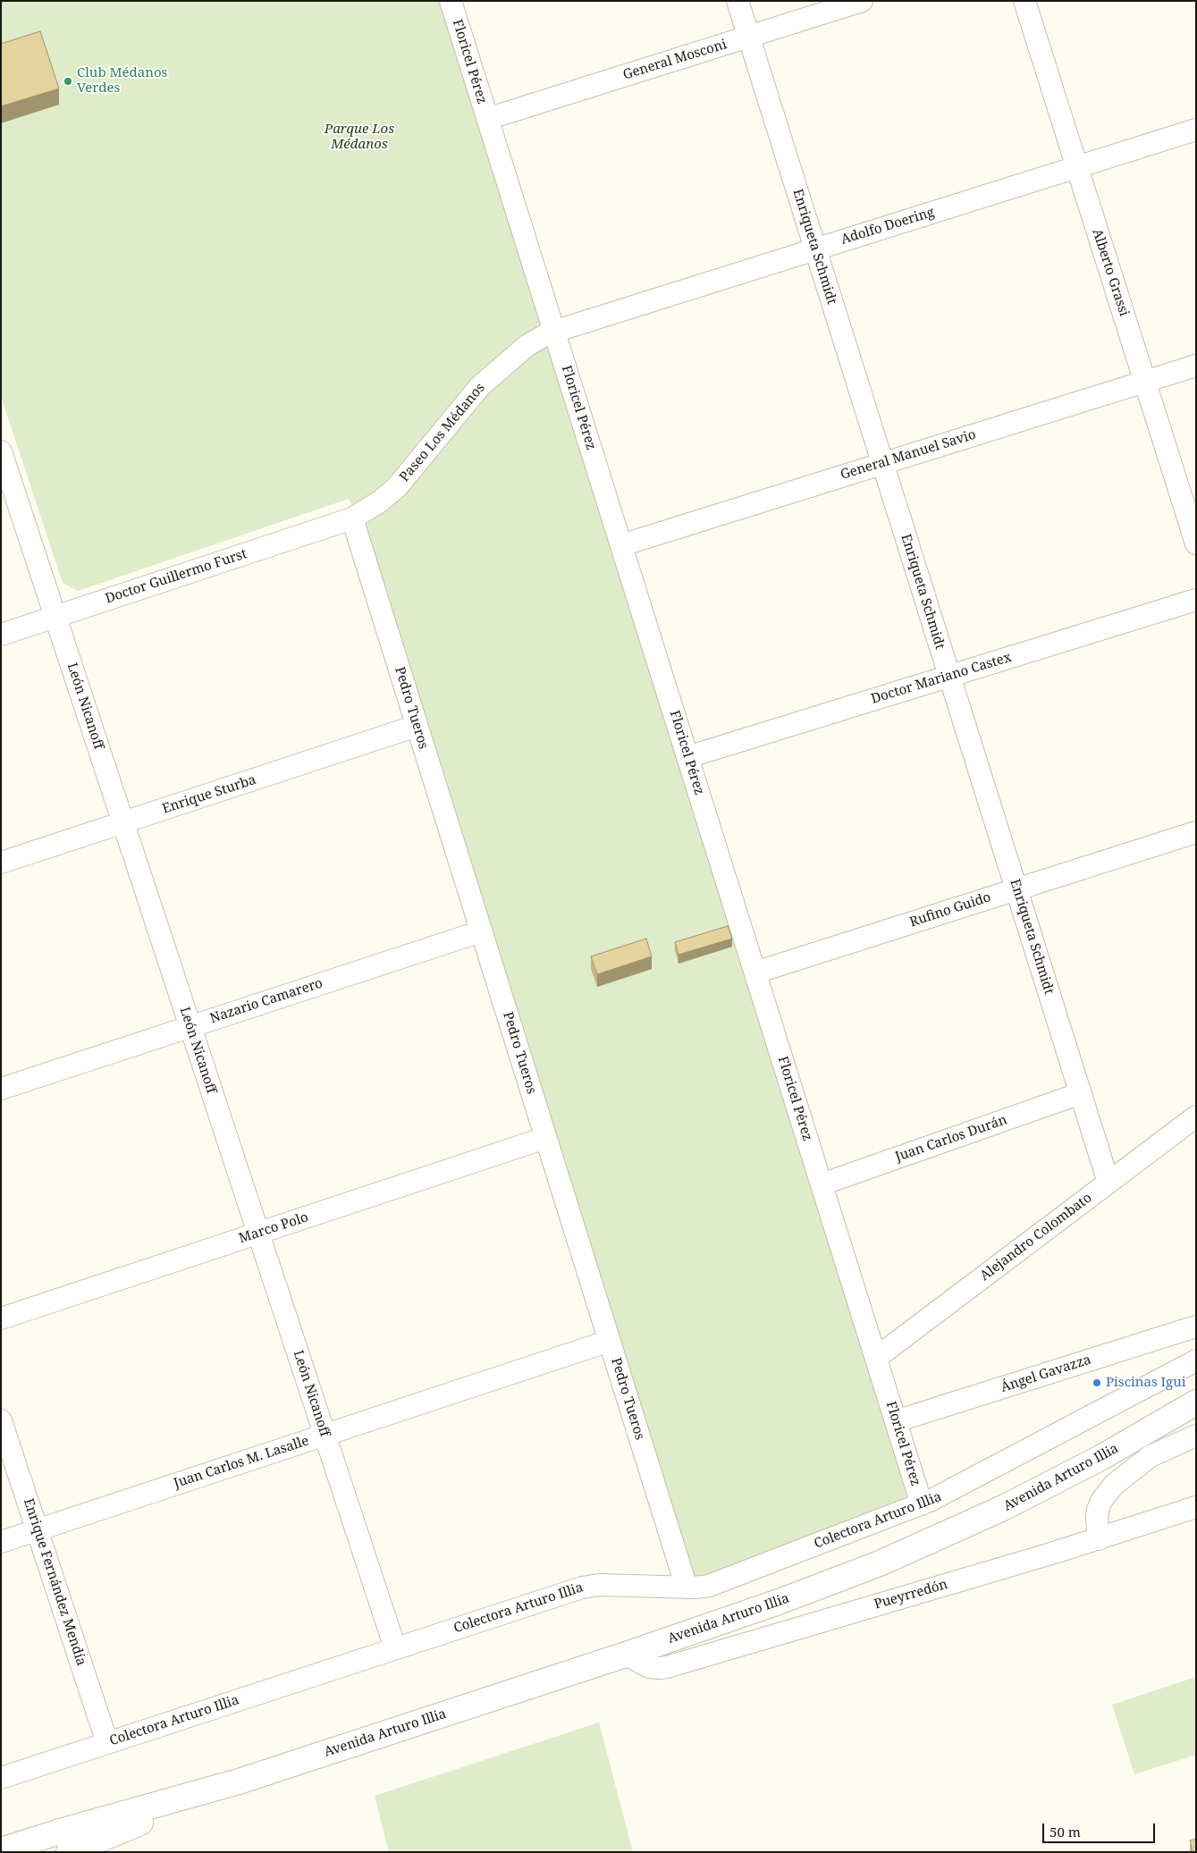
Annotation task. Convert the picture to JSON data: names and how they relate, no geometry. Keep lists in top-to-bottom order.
{
  "streets": {
    "highway": ["Avenida Arturo Illia"],
    "street": [
      "General Mosconi",
      "Floricel Pérez",
      "Adolfo Doering",
      "Enriqueta Schmidt",
      "Alberto Grassi",
      "Paseo Los Médanos",
      "General Manuel Savio",
      "Doctor Guillermo Furst",
      "Doctor Mariano Castex",
      "León Nicanoff",
      "Pedro Tueros",
      "Enrique Sturba",
      "Rufino Guido",
      "Nazario Camarero",
      "Juan Carlos Durán",
      "Marco Polo",
      "Alejandro Colombato",
      "Ángel Gavazza",
      "Juan Carlos M. Lasalle",
      "Colectora Arturo Illia",
      "Enrique Fernández Mendía",
      "Pueyrredón"
    ]
  },
  "crossings": [
    ["General Mosconi", "Floricel Pérez"],
    ["General Mosconi", "Enriqueta Schmidt"],
    ["Floricel Pérez", "Adolfo Doering"],
    ["Floricel Pérez", "Paseo Los Médanos"],
    ["Floricel Pérez", "General Manuel Savio"],
    ["Floricel Pérez", "Doctor Mariano Castex"],
    ["Floricel Pérez", "Rufino Guido"],
    ["Floricel Pérez", "Juan Carlos Durán"],
    ["Floricel Pérez", "Alejandro Colombato"],
    ["Floricel Pérez", "Ángel Gavazza"],
    ["Floricel Pérez", "Colectora Arturo Illia"],
    ["Adolfo Doering", "Enriqueta Schmidt"],
    ["Adolfo Doering", "Alberto Grassi"],
    ["Adolfo Doering", "Paseo Los Médanos"],
    ["Enriqueta Schmidt", "General Manuel Savio"],
    ["Enriqueta Schmidt", "Doctor Mariano Castex"],
    ["Enriqueta Schmidt", "Rufino Guido"],
    ["Enriqueta Schmidt", "Juan Carlos Durán"],
    ["Enriqueta Schmidt", "Alejandro Colombato"],
    ["Alberto Grassi", "General Manuel Savio"],
    ["Paseo Los Médanos", "Doctor Guillermo Furst"],
    ["Paseo Los Médanos", "Pedro Tueros"],
    ["Doctor Guillermo Furst", "León Nicanoff"],
    ["Doctor Guillermo Furst", "Pedro Tueros"],
    ["León Nicanoff", "Enrique Sturba"],
    ["León Nicanoff", "Nazario Camarero"],
    ["León Nicanoff", "Marco Polo"],
    ["León Nicanoff", "Juan Carlos M. Lasalle"],
    ["León Nicanoff", "Colectora Arturo Illia"],
    ["Pedro Tueros", "Enrique Sturba"],
    ["Pedro Tueros", "Nazario Camarero"],
    ["Pedro Tueros", "Marco Polo"],
    ["Pedro Tueros", "Juan Carlos M. Lasalle"],
    ["Pedro Tueros", "Colectora Arturo Illia"],
    ["Juan Carlos M. Lasalle", "Enrique Fernández Mendía"],
    ["Avenida Arturo Illia", "Pueyrredón"],
    ["Colectora Arturo Illia", "Enrique Fernández Mendía"]
  ],
  "parks": ["Parque Los Médanos"],
  "places": ["Club Médanos Verdes", "Piscinas Igui"],
  "scale_bar": "50 m"
}
